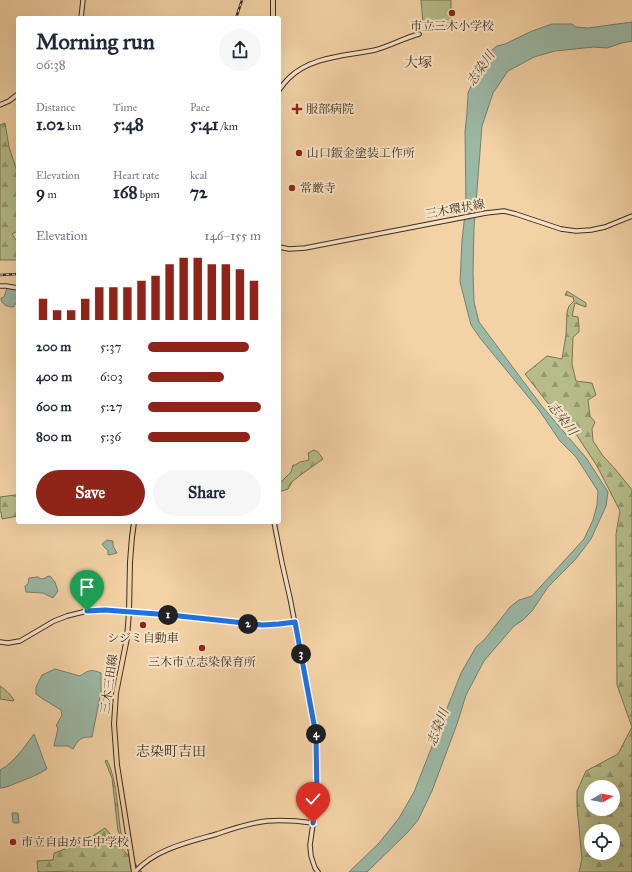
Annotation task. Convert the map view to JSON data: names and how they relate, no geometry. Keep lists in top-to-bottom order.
{
  "streets": {
    "main road": ["三木三田線"],
    "street": ["三木環状線"]
  },
  "districts": ["大塚", "志染町吉田"],
  "water": ["志染川"],
  "places": {
    "other": [
      "市立三木小学校",
      "山口鈑金塗装工作所",
      "常厳寺",
      "シジミ自動車",
      "三木市立志染保育所",
      "市立自由が丘中学校"
    ],
    "health": ["服部病院"]
  },
  "north": "right",
  "page": {
    "heading": ["Morning run", "06:38"],
    "stats": [
      ["Distance", "1.02 km"],
      ["Time", "5:48"],
      ["Pace", "5:41 /km"],
      ["Elevation", "9 m"],
      ["Heart rate", "168 bpm"],
      ["kcal", "72"]
    ],
    "chart": ["Elevation", "146–155 m"],
    "list": [
      {
        "name": "200 m",
        "note": "5:37"
      },
      {
        "name": "400 m",
        "note": "6:03"
      },
      {
        "name": "600 m",
        "note": "5:27"
      },
      {
        "name": "800 m",
        "note": "5:36"
      }
    ],
    "buttons": ["Save", "Share"],
    "pins": [
      "1",
      "2",
      "3",
      "4"
    ]
  }
}
